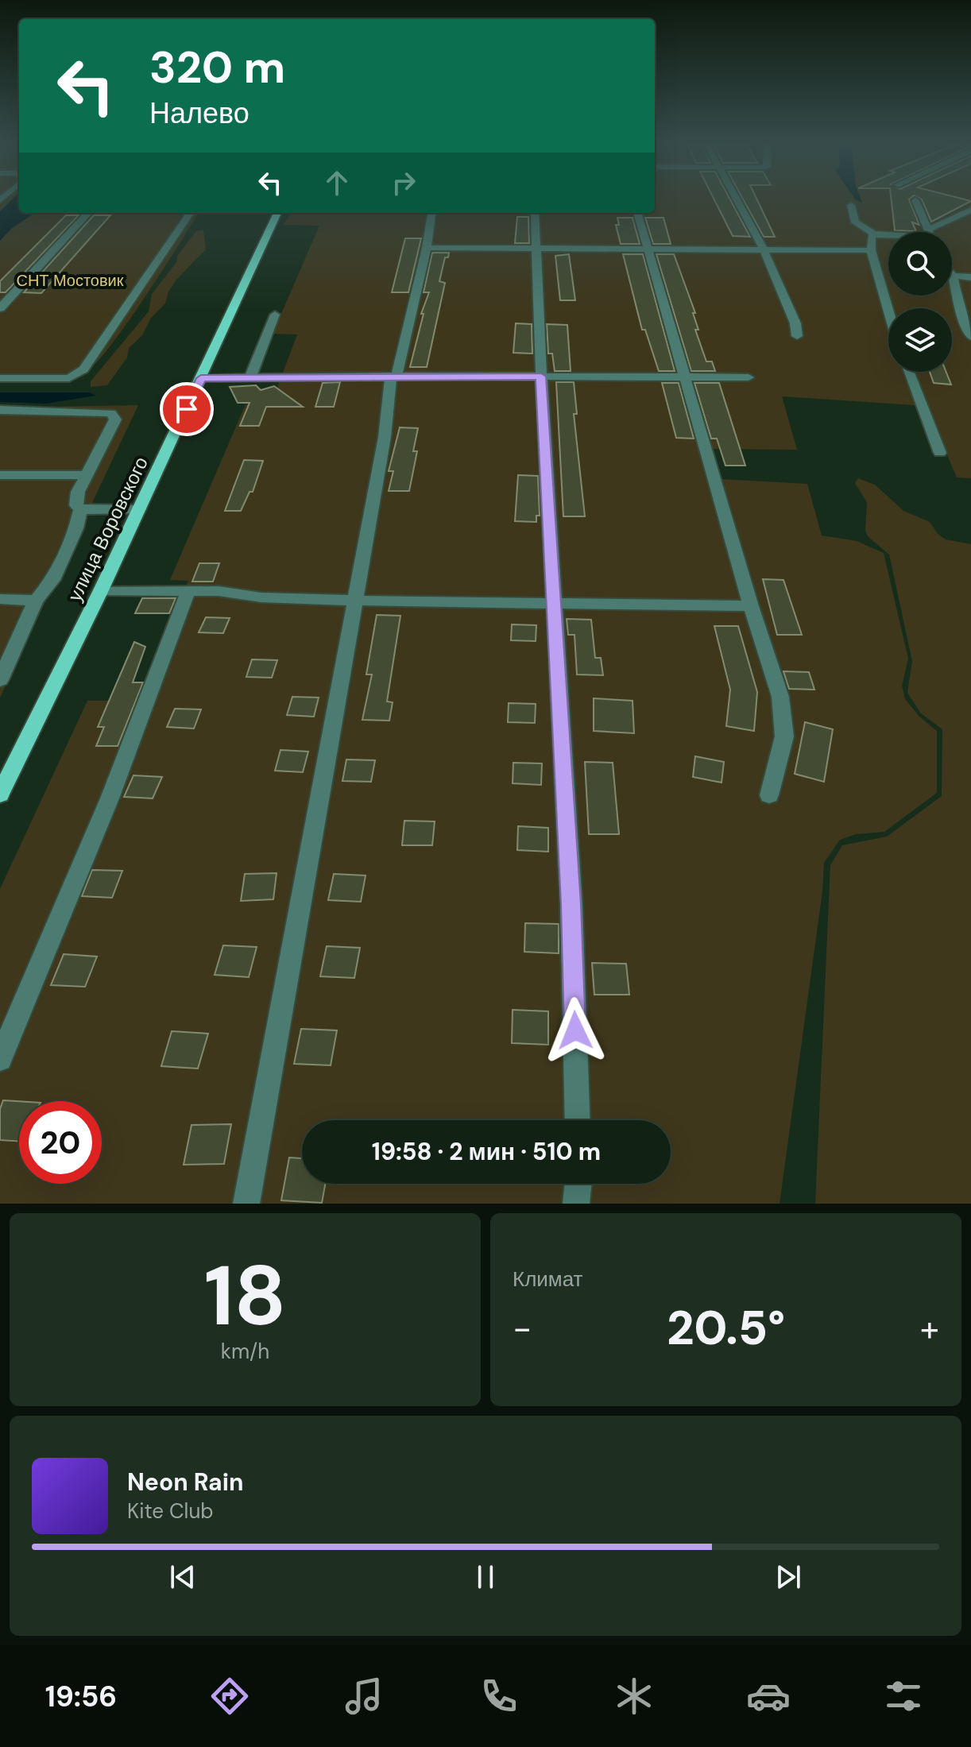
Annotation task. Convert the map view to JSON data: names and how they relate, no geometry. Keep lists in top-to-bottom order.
{
  "streets": {
    "main road": ["улица Воровского"]
  },
  "parks": ["СНТ Мостовик"],
  "page": {
    "turn": ["320 m", "Налево"],
    "limit": "20",
    "trip": "19:58 · 2 мин · 510 m",
    "tile": [
      ["18", "km/h"],
      "Климат"
    ],
    "heat": ["−", "20.5°", "+"],
    "song": ["Neon Rain", "Kite Club"],
    "tabs": "19:56"
  }
}
